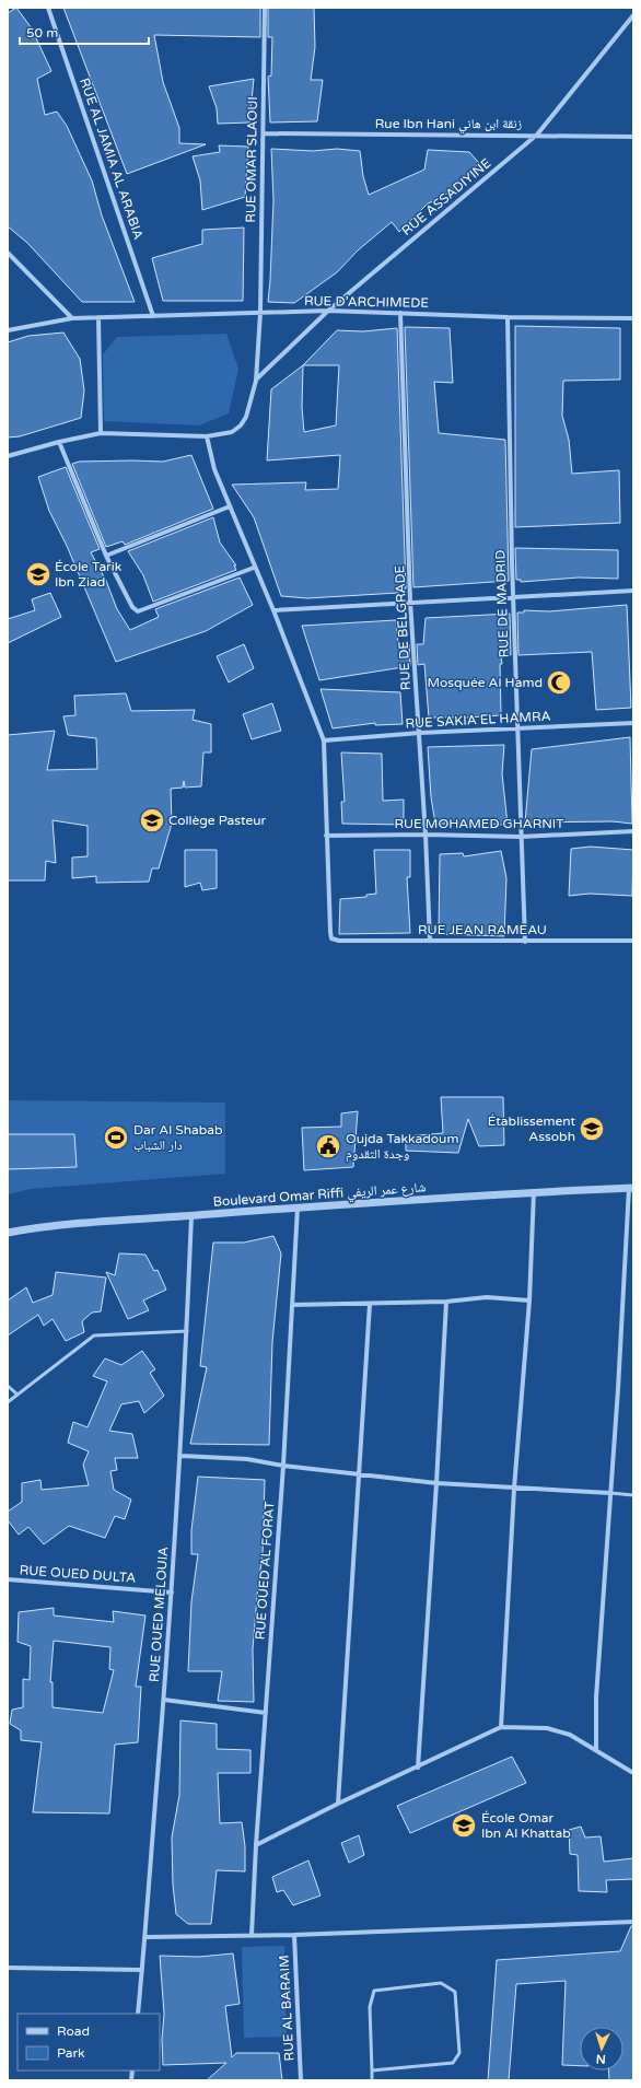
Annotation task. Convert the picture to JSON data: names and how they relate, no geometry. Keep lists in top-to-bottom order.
{
  "streets": {
    "street": [
      "Rue Ibn Hani زنقة ابن هاني",
      "RUE AL JAMIA AL ARABIA",
      "RUE OMAR SLAOUI",
      "RUE ASSADIYINE",
      "RUE D’ARCHIMEDE",
      "RUE DE MADRID",
      "RUE DE BELGRADE",
      "RUE SAKIA EL HAMRA",
      "RUE MOHAMED GHARNIT",
      "RUE JEAN RAMEAU",
      "Boulevard Omar Riffi شارع عمر الريفي",
      "RUE OUED AL FORAT",
      "RUE OUED DULTA",
      "RUE OUED MELOUIA",
      "RUE AL BARAIM"
    ]
  },
  "crossings": [
    ["Rue Ibn Hani زنقة ابن هاني", "RUE OMAR SLAOUI"],
    ["Rue Ibn Hani زنقة ابن هاني", "RUE ASSADIYINE"],
    ["RUE AL JAMIA AL ARABIA", "RUE D’ARCHIMEDE"],
    ["RUE OMAR SLAOUI", "RUE D’ARCHIMEDE"],
    ["RUE ASSADIYINE", "RUE D’ARCHIMEDE"],
    ["RUE D’ARCHIMEDE", "RUE DE MADRID"],
    ["RUE D’ARCHIMEDE", "RUE DE BELGRADE"],
    ["RUE DE MADRID", "RUE SAKIA EL HAMRA"],
    ["RUE DE MADRID", "RUE MOHAMED GHARNIT"],
    ["RUE DE MADRID", "RUE JEAN RAMEAU"],
    ["RUE DE BELGRADE", "RUE SAKIA EL HAMRA"],
    ["RUE DE BELGRADE", "RUE MOHAMED GHARNIT"],
    ["RUE DE BELGRADE", "RUE JEAN RAMEAU"],
    ["RUE MOHAMED GHARNIT", "RUE JEAN RAMEAU"],
    ["Boulevard Omar Riffi شارع عمر الريفي", "RUE OUED AL FORAT"],
    ["Boulevard Omar Riffi شارع عمر الريفي", "RUE OUED MELOUIA"],
    ["RUE OUED DULTA", "RUE OUED MELOUIA"]
  ],
  "places": {
    "school or university": [
      "École Tarik Ibn Ziad",
      "Collège Pasteur",
      "Établissement Assobh",
      "École Omar Ibn Al Khattab"
    ],
    "mosque": ["Mosquée Al Hamd"],
    "sports": ["Dar Al Shabab دار الشباب"],
    "public building": ["Oujda Takkadoum وجدة التقدوم"]
  },
  "legend": ["Road", "Park"],
  "scale_bar": "50 m",
  "north": "bottom"
}
